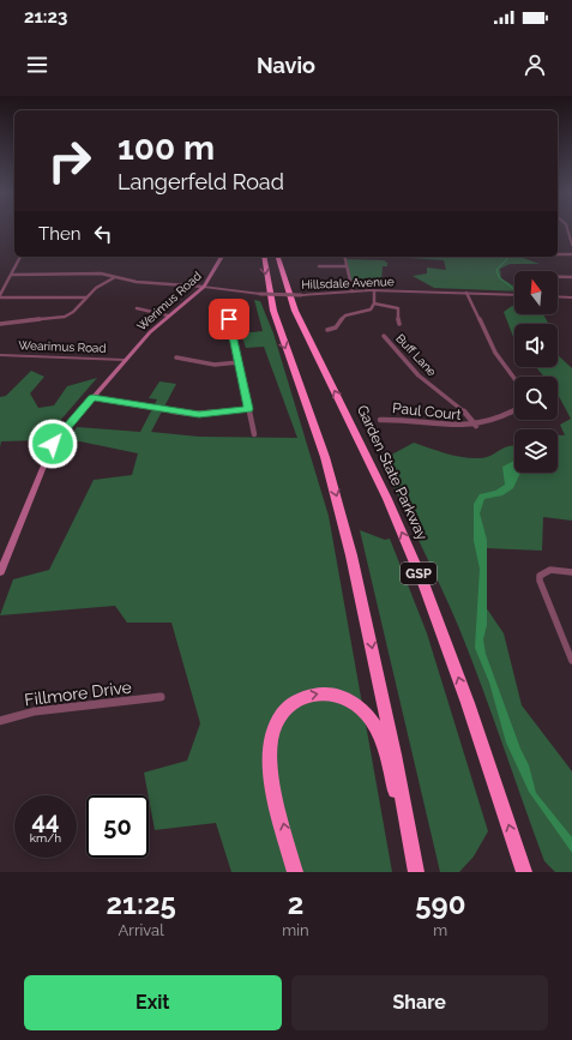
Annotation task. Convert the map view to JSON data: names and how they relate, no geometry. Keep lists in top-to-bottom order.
{
  "streets": {
    "highway": ["Garden State Parkway", "GSP"],
    "main road": ["Werimus Road"],
    "street": [
      "Hillsdale Avenue",
      "Wearimus Road",
      "Buff Lane",
      "Paul Court",
      "Fillmore Drive"
    ]
  },
  "crossings": [
    ["Hillsdale Avenue", "Werimus Road"],
    ["Werimus Road", "Wearimus Road"],
    ["Buff Lane", "Paul Court"]
  ],
  "north": "top",
  "page": {
    "status": "21:23",
    "header": "Navio",
    "turn": ["100 m", "Langerfeld Road"],
    "then": "Then",
    "speed": "44 km/h",
    "limit": "50",
    "eta": [
      "21:25",
      "Arrival",
      "2",
      "min",
      "590",
      "m"
    ],
    "buttons": ["Exit", "Share"]
  }
}
